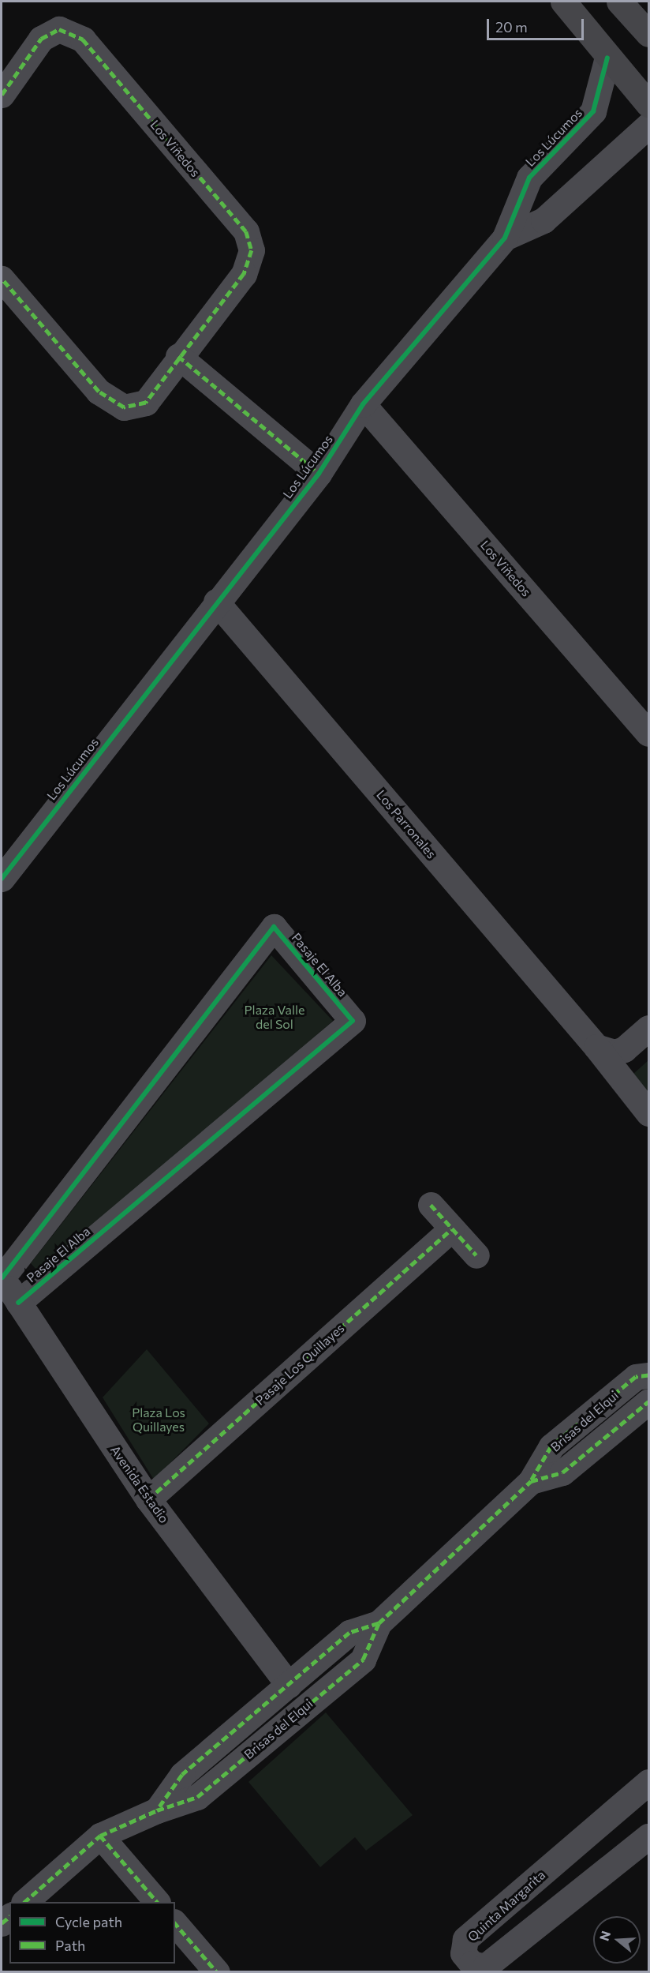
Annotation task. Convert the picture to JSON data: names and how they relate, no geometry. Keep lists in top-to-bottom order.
{
  "streets": {
    "street": [
      "Los Lúcumos",
      "Los Viñedos",
      "Los Parronales",
      "Pasaje El Alba",
      "Pasaje Los Quillayes",
      "Brisas del Elqui",
      "Avenida Estadio",
      "Quinta Margarita"
    ]
  },
  "crossings": [
    ["Los Lúcumos", "Los Viñedos"],
    ["Los Lúcumos", "Los Parronales"],
    ["Pasaje El Alba", "Avenida Estadio"],
    ["Pasaje Los Quillayes", "Avenida Estadio"],
    ["Brisas del Elqui", "Avenida Estadio"]
  ],
  "parks": ["Plaza Valle del Sol", "Plaza Los Quillayes"],
  "legend": ["Cycle path", "Path"],
  "scale_bar": "20 m",
  "north": "left"
}
